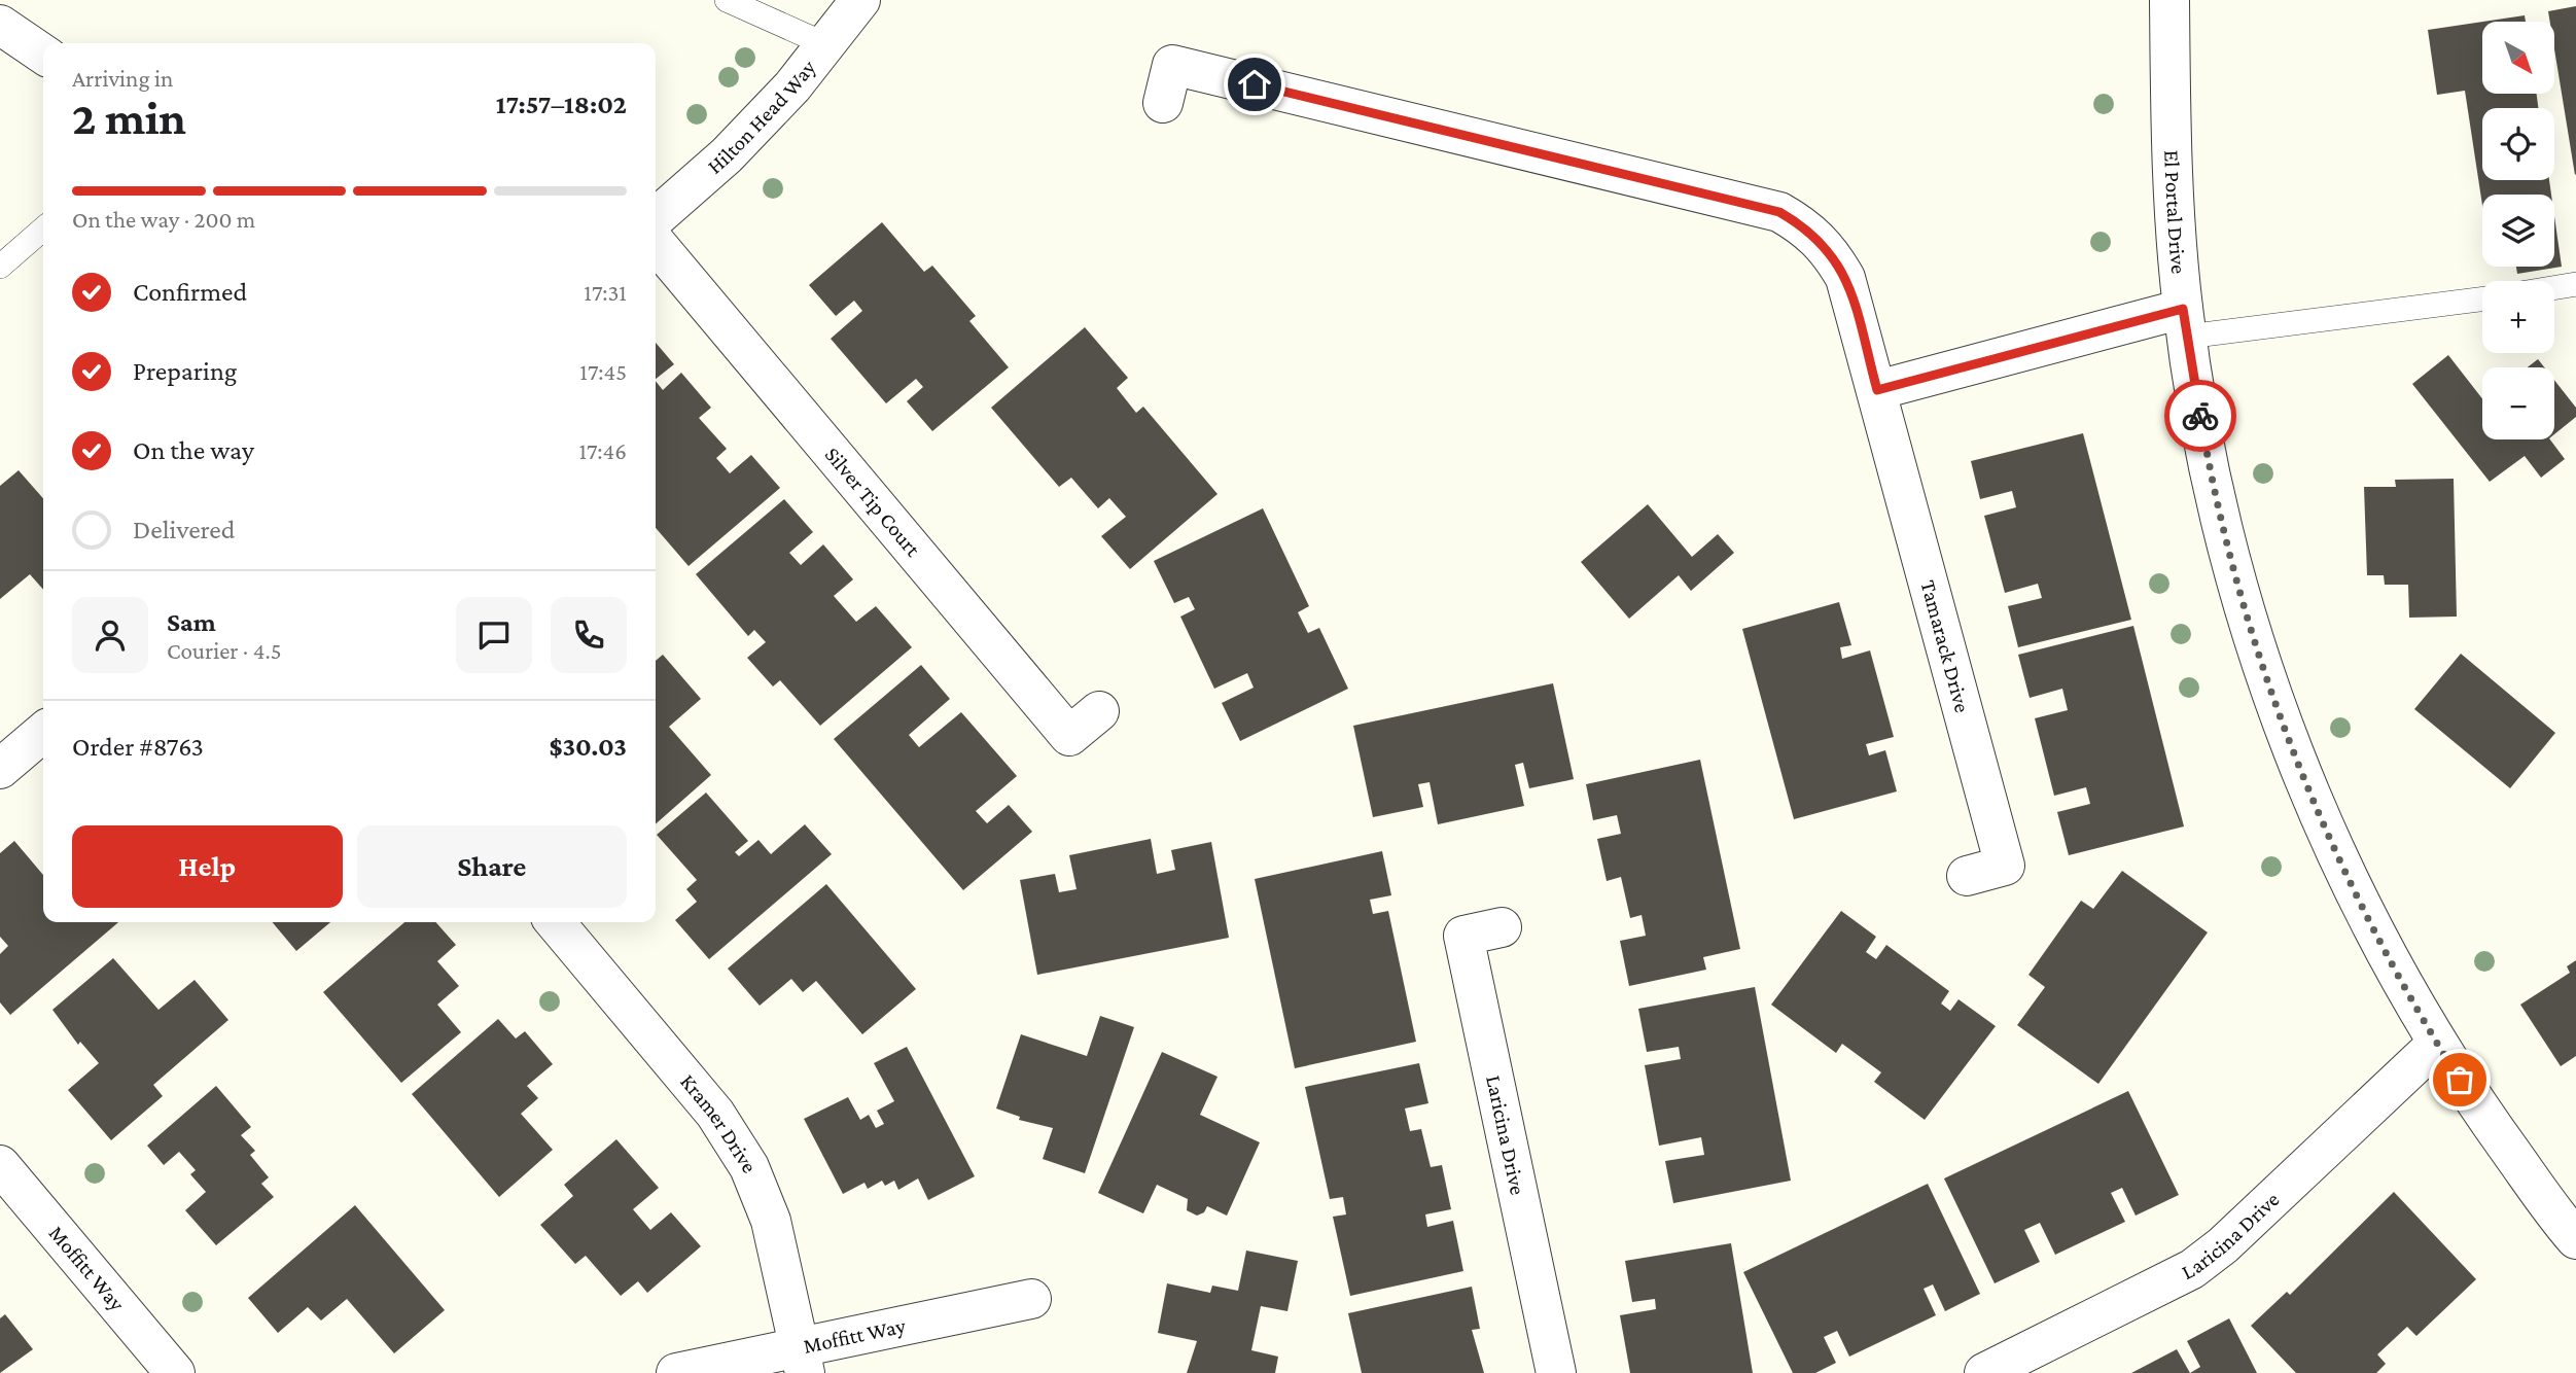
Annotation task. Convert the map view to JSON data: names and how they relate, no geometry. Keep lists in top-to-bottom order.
{
  "streets": {
    "street": [
      "Hilton Head Way",
      "El Portal Drive",
      "Silver Tip Court",
      "Tamarack Drive",
      "Kramer Drive",
      "Laricina Drive",
      "Moffitt Way"
    ]
  },
  "crossings": [
    ["El Portal Drive", "Laricina Drive"],
    ["Kramer Drive", "Moffitt Way"]
  ],
  "north": "bottom right",
  "page": {
    "map_buttons": ["+", "−"],
    "heading": ["2 min", "Arriving in", "17:57–18:02"],
    "panel": [
      "Sam",
      "Courier · 4.5",
      "Order #8763",
      "$30.03"
    ],
    "bar": "On the way · 200 m",
    "list": [
      ["Confirmed", "17:31"],
      ["Preparing", "17:45"],
      ["On the way", "17:46"],
      "Delivered"
    ],
    "buttons": ["Help", "Share"]
  }
}
